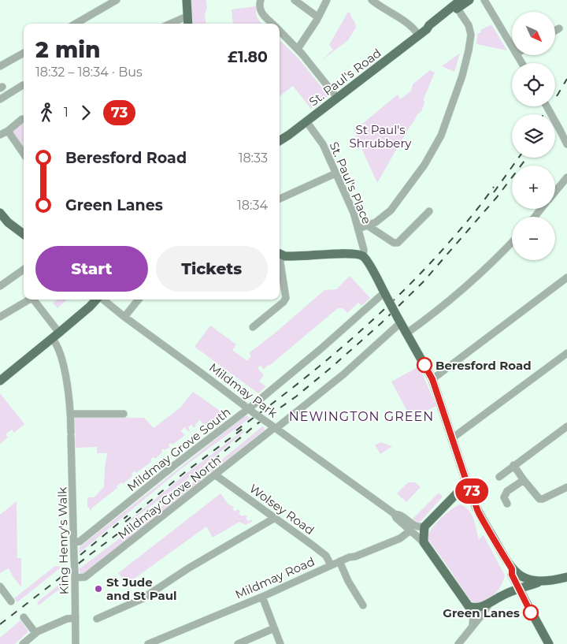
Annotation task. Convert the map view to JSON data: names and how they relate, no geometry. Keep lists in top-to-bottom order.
{
  "streets": {
    "main road": ["St. Paul's Road"],
    "street": [
      "St. Paul's Place",
      "Mildmay Park",
      "Mildmay Grove South",
      "Mildmay Grove North",
      "Wolsey Road",
      "King Henry's Walk",
      "Mildmay Road"
    ]
  },
  "crossings": [
    ["St. Paul's Road", "St. Paul's Place"],
    ["Mildmay Park", "Mildmay Grove South"],
    ["Mildmay Park", "Mildmay Grove North"],
    ["Mildmay Park", "Mildmay Road"],
    ["Mildmay Grove South", "King Henry's Walk"],
    ["Mildmay Grove North", "Wolsey Road"],
    ["Mildmay Grove North", "King Henry's Walk"],
    ["Wolsey Road", "Mildmay Road"]
  ],
  "districts": ["NEWINGTON GREEN"],
  "parks": ["St Paul's Shrubbery"],
  "places": ["Beresford Road", "St Jude and St Paul", "Green Lanes"],
  "lines": ["bus line 73"],
  "north": "bottom right",
  "page": {
    "on_map": "73",
    "map_buttons": ["+", "−"],
    "heading": ["2 min", "18:32 – 18:34 · Bus", "£1.80"],
    "legs": ["1", "73"],
    "list": [
      {
        "name": "Beresford Road",
        "value": "18:33"
      },
      {
        "name": "Green Lanes",
        "value": "18:34"
      }
    ],
    "buttons": ["Start", "Tickets"]
  }
}
